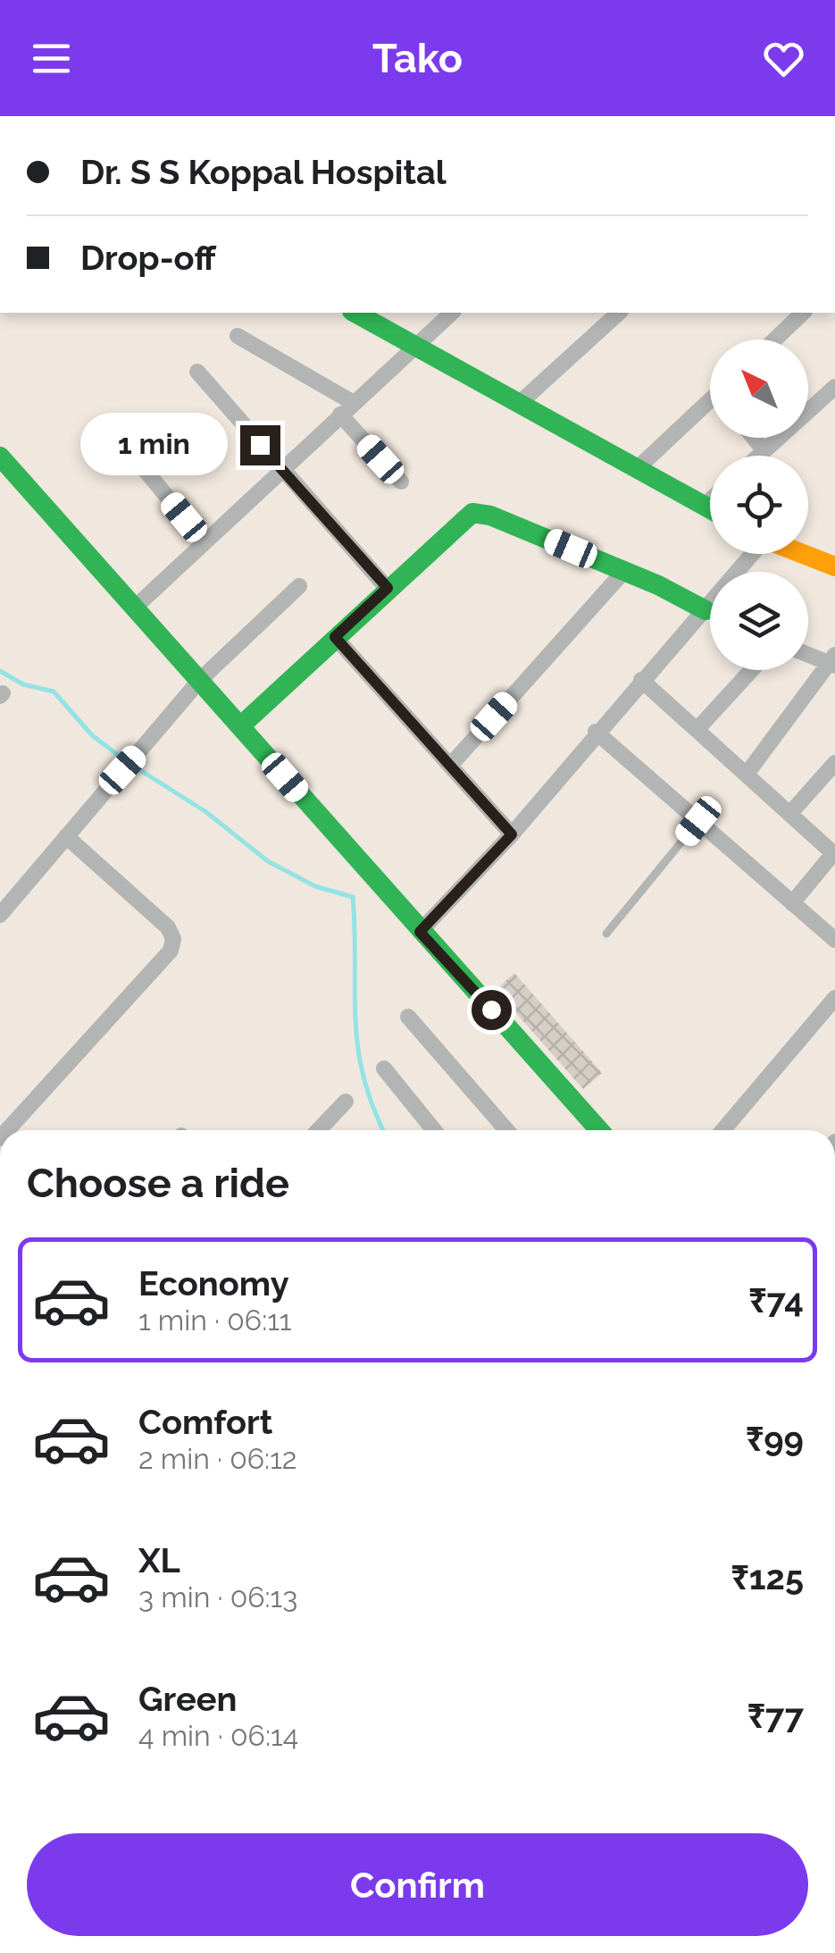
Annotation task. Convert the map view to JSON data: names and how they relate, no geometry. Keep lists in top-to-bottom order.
{
  "north": "top left",
  "page": {
    "header": "Tako",
    "banner": ["Dr. S S Koppal Hospital", "Drop-off"],
    "bubble": "1 min",
    "heading": "Choose a ride",
    "list": [
      {
        "name": "Economy",
        "note": "1 min · 06:11",
        "value": "₹74"
      },
      {
        "name": "Comfort",
        "note": "2 min · 06:12",
        "value": "₹99"
      },
      {
        "name": "XL",
        "note": "3 min · 06:13",
        "value": "₹125"
      },
      {
        "name": "Green",
        "note": "4 min · 06:14",
        "value": "₹77"
      }
    ],
    "buttons": "Confirm"
  }
}
